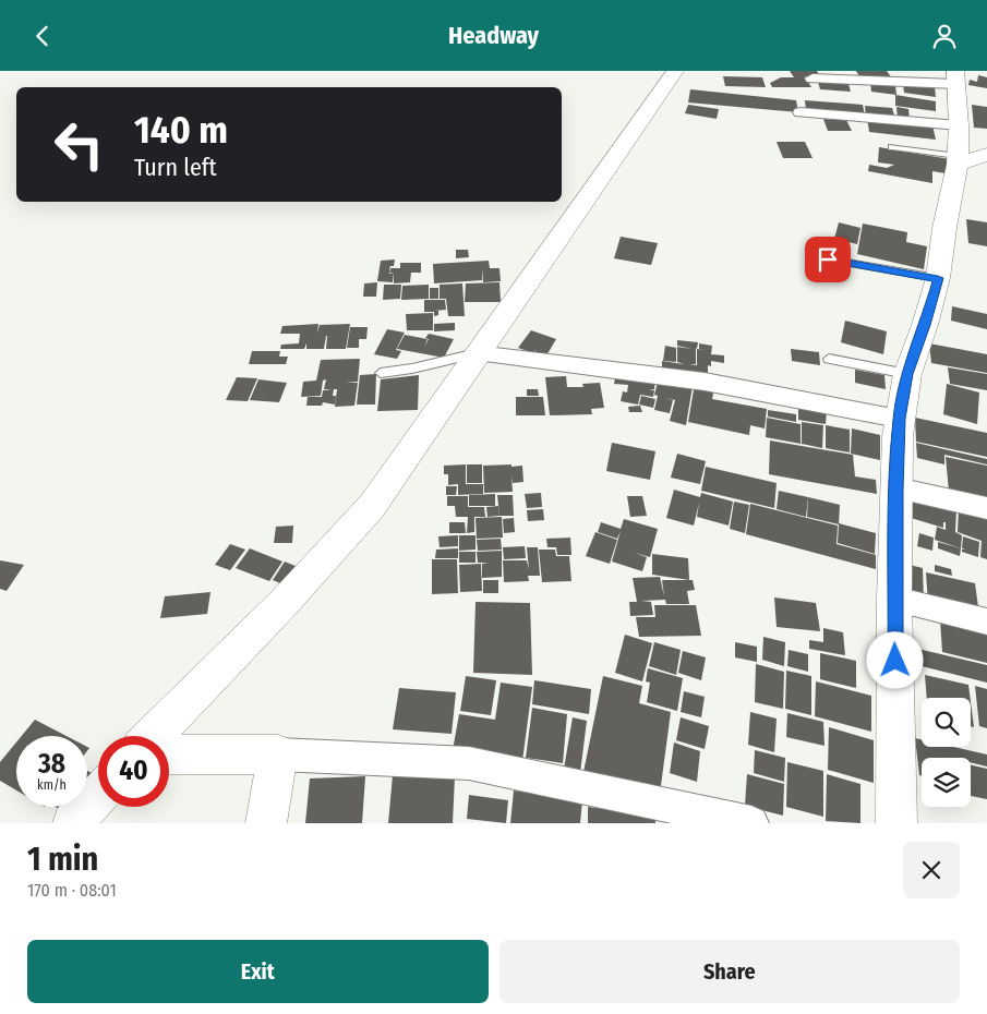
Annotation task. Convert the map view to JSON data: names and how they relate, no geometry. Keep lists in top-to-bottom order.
{
  "page": {
    "header": "Headway",
    "turn": ["140 m", "Turn left"],
    "speed": "38 km/h",
    "limit": "40",
    "heading": ["1 min", "170 m · 08:01"],
    "buttons": ["Exit", "Share"]
  }
}
